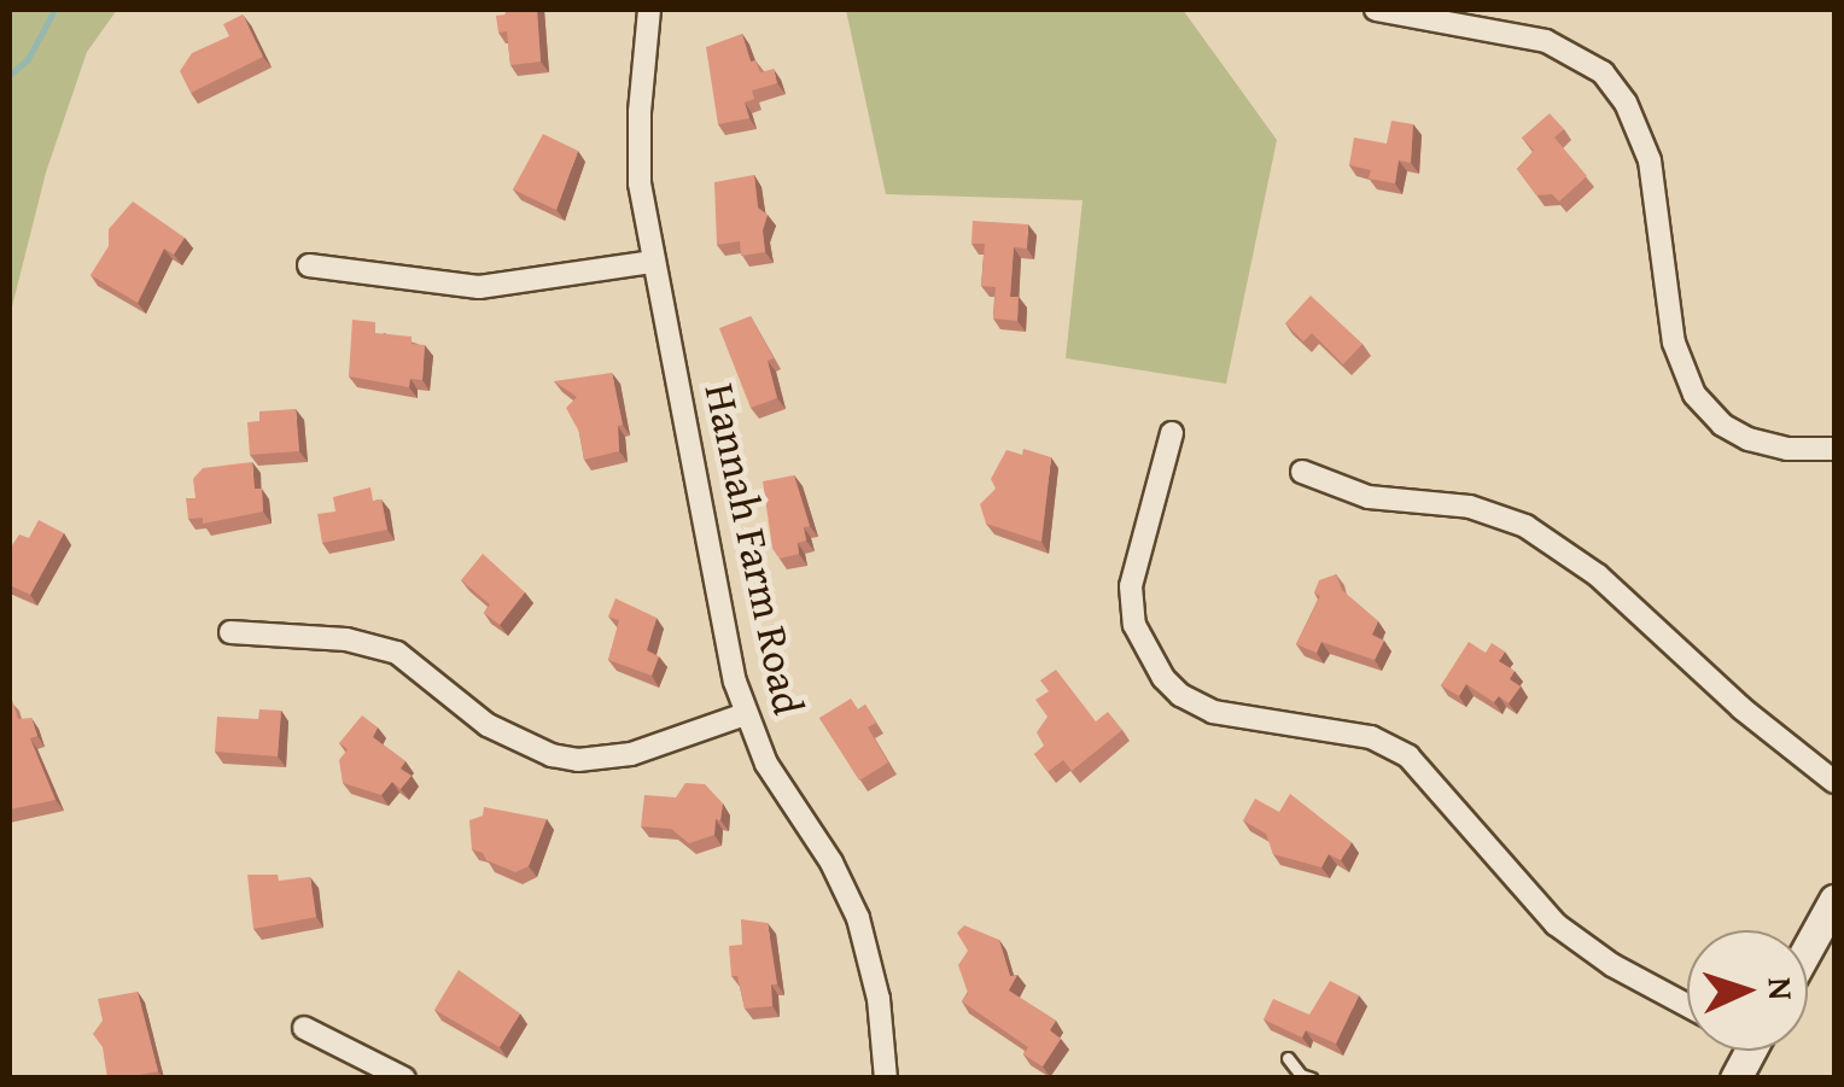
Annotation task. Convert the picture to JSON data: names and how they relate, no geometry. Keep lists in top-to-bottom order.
{
  "streets": {
    "street": ["Hannah Farm Road"]
  },
  "north": "right"
}
